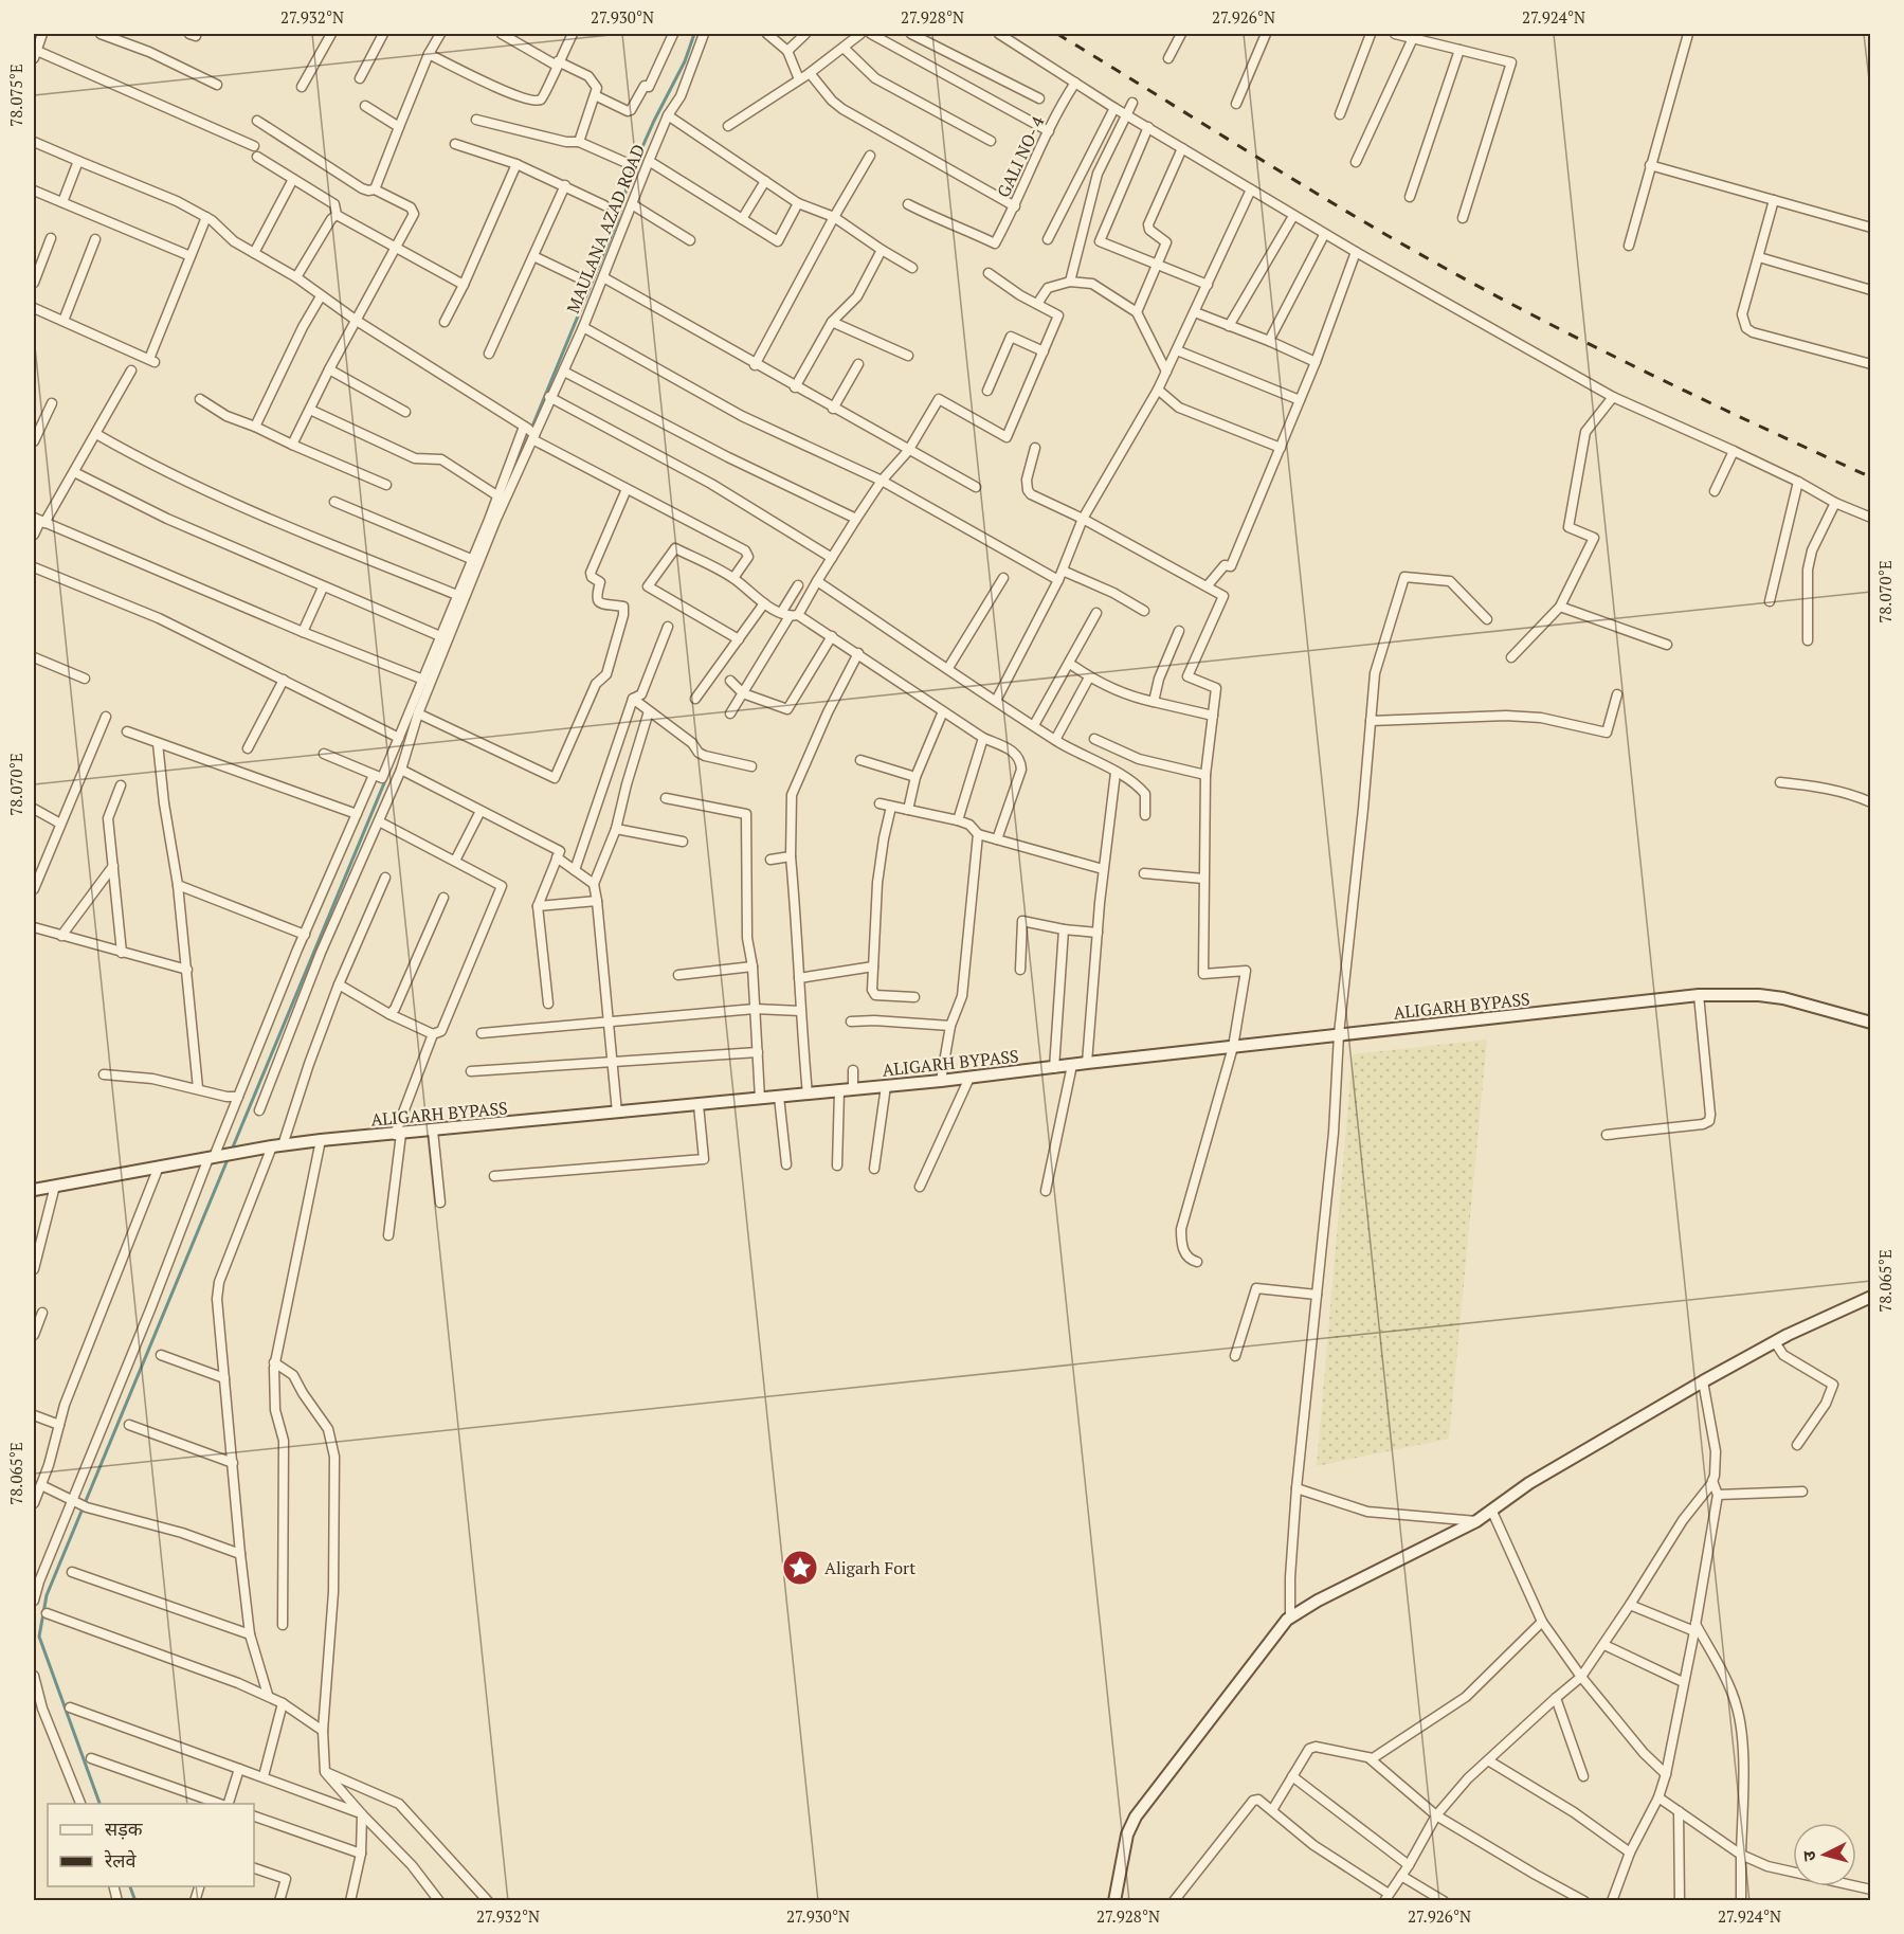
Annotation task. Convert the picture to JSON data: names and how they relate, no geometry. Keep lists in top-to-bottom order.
{
  "streets": {
    "main road": ["ALIGARH BYPASS"],
    "street": ["GALI NO- 4", "MAULANA AZAD ROAD"]
  },
  "places": {
    "place": ["Aligarh Fort"]
  },
  "legend": ["सड़क", "रेलवे"],
  "north": "left",
  "coordinates": [
    "27.932°N",
    "27.930°N",
    "27.928°N",
    "27.926°N",
    "27.924°N",
    "78.075°E",
    "78.070°E",
    "78.065°E"
  ]
}
